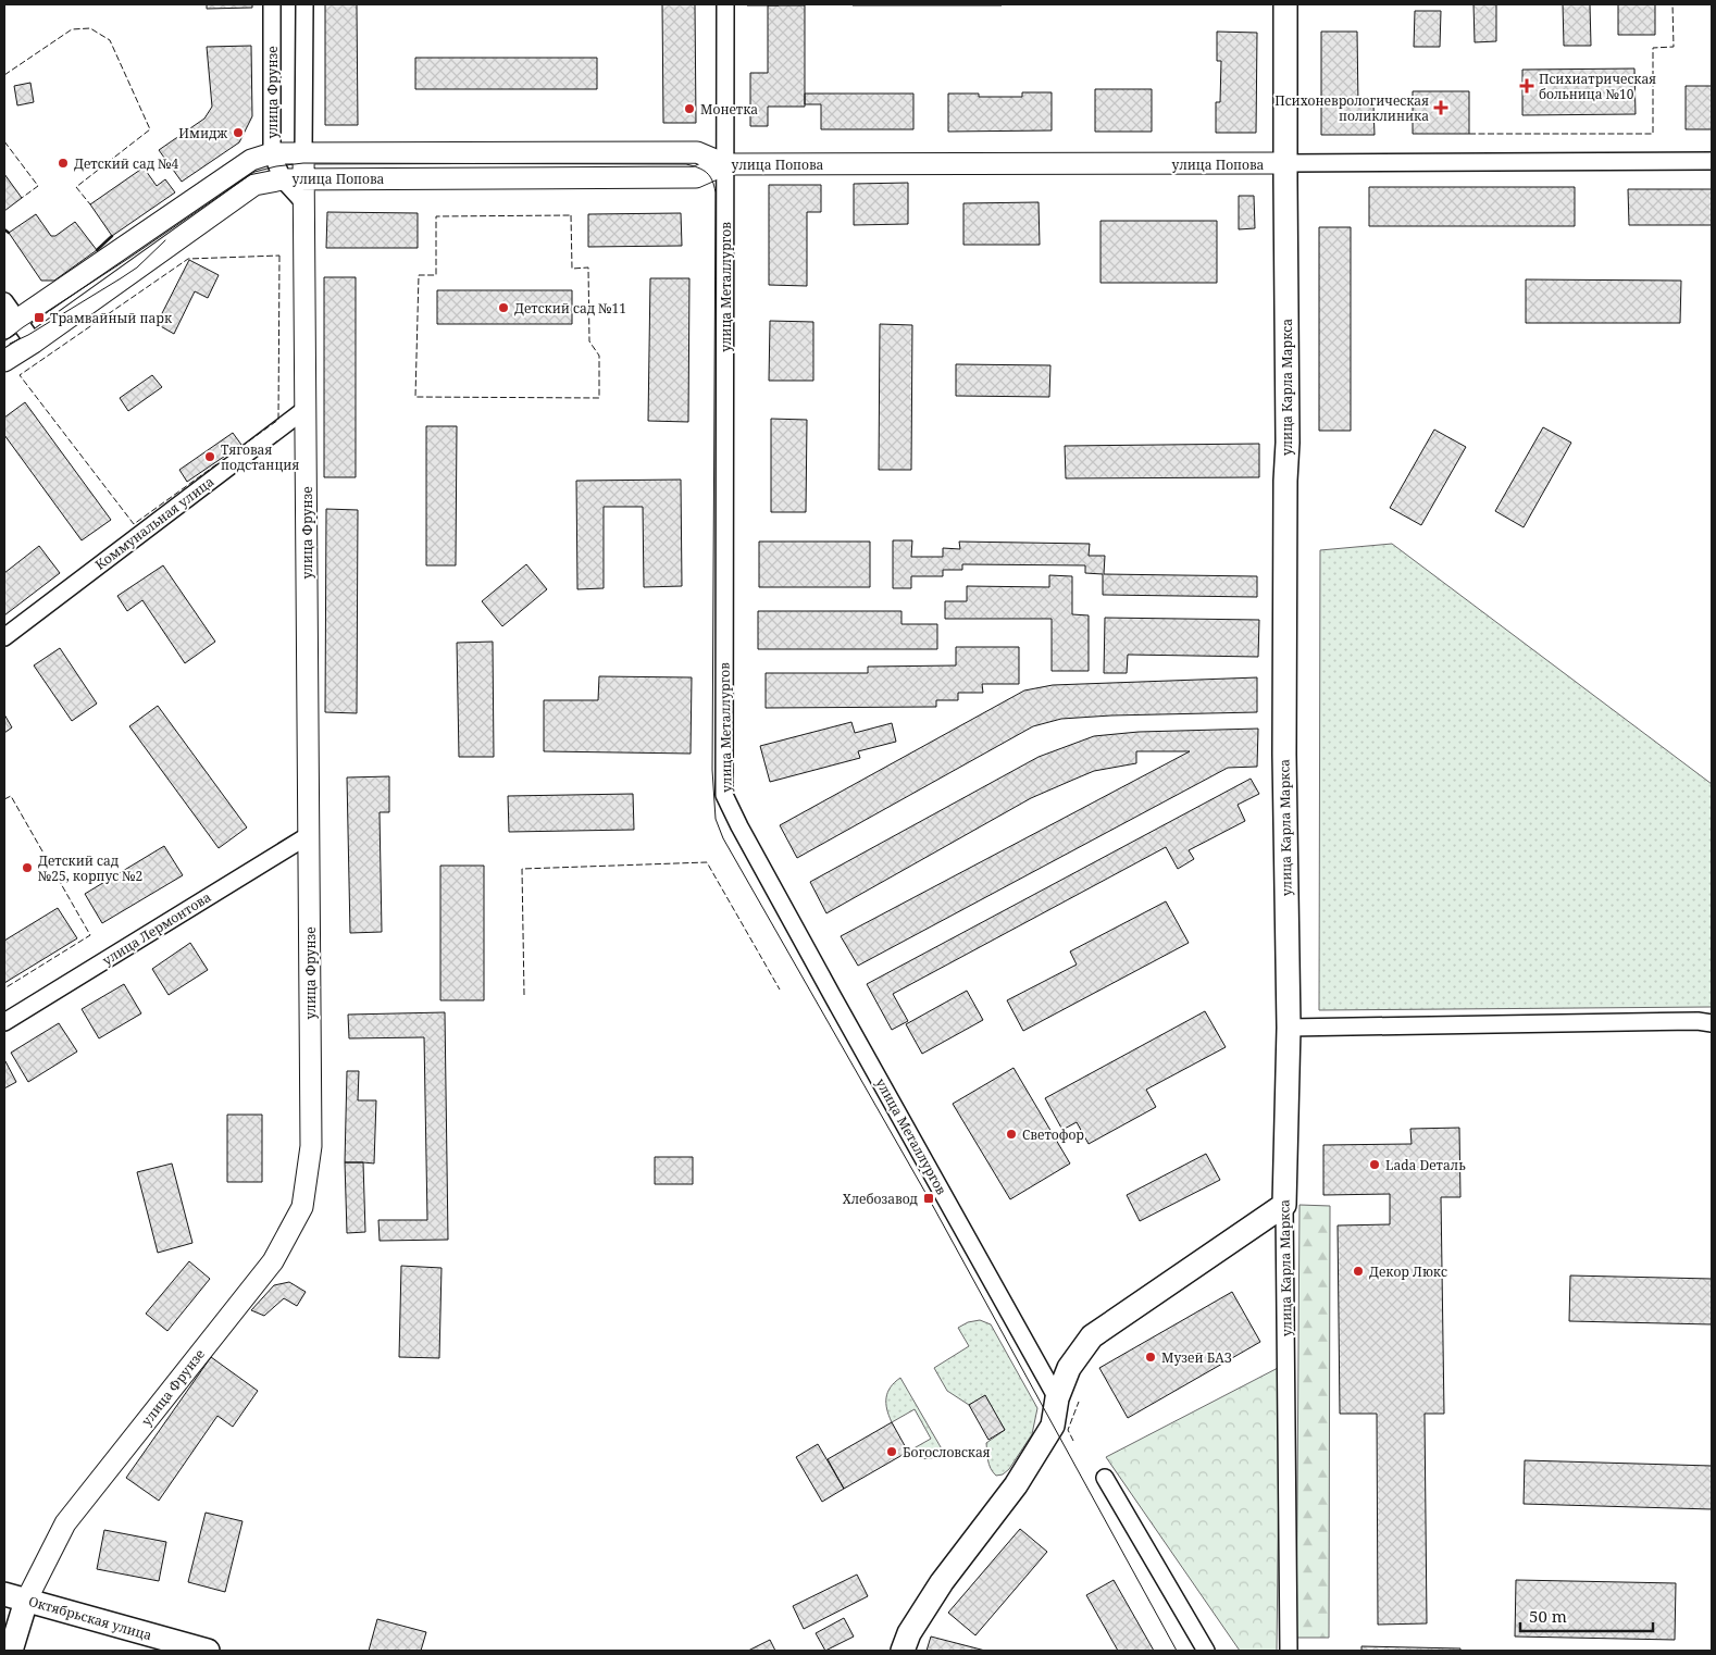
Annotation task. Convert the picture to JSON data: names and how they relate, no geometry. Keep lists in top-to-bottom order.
{
  "streets": {
    "main road": ["улица Фрунзе", "улица Карла Маркса", "Октябрьская улица"],
    "street": [
      "улица Попова",
      "улица Металлургов",
      "Коммунальная улица",
      "улица Лермонтова"
    ]
  },
  "crossings": [
    ["улица Фрунзе", "улица Попова"],
    ["улица Фрунзе", "Коммунальная улица"],
    ["улица Фрунзе", "улица Лермонтова"],
    ["улица Фрунзе", "Октябрьская улица"],
    ["улица Попова", "улица Металлургов"],
    ["улица Попова", "улица Карла Маркса"]
  ],
  "places": {
    "health": ["Психиатрическая больница №10", "Психоневрологическая поликлиника"],
    "other": [
      "Монетка",
      "Имидж",
      "Детский сад №4",
      "Детский сад №11",
      "Тяговая подстанция",
      "Детский сад №25, корпус №2",
      "Светофор",
      "Lada Dеталь",
      "Декор Люкс",
      "Музей БАЗ",
      "Богословская"
    ],
    "transit": ["Трамвайный парк", "Хлебозавод"]
  },
  "scale_bar": "50 m"
}
